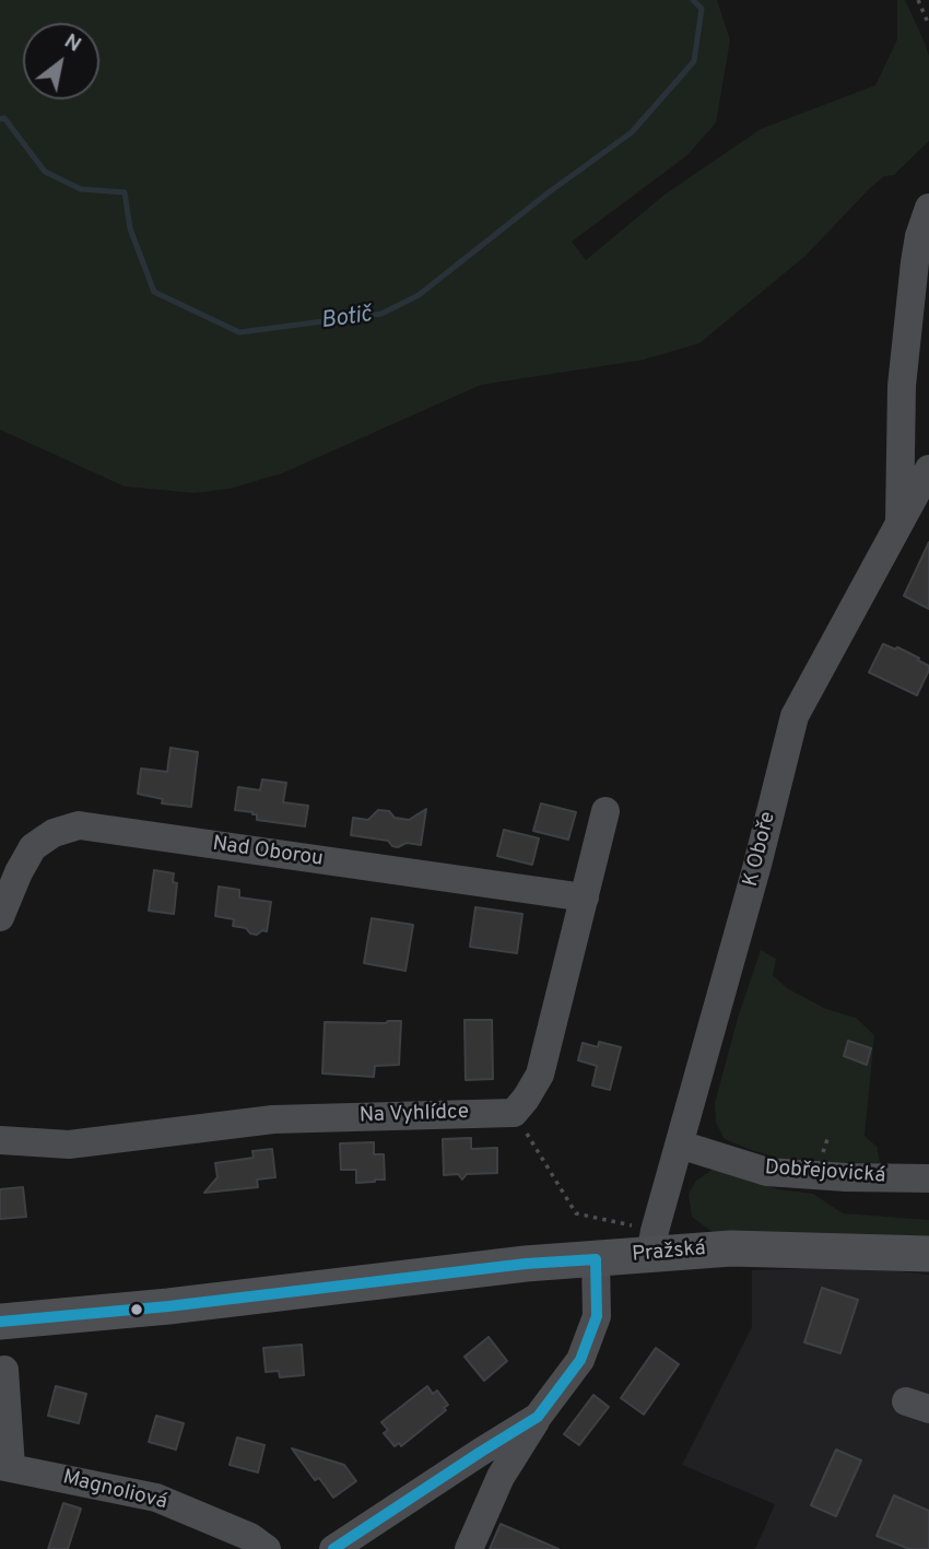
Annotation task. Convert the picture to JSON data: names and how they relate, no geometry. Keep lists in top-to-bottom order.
{
  "streets": {
    "main road": ["Pražská"],
    "street": [
      "K Oboře",
      "Nad Oborou",
      "Na Vyhlídce",
      "Dobřejovická",
      "Magnoliová"
    ]
  },
  "crossings": [
    ["K Oboře", "Dobřejovická"],
    ["K Oboře", "Pražská"]
  ],
  "water": ["Botič"],
  "north": "top right"
}
